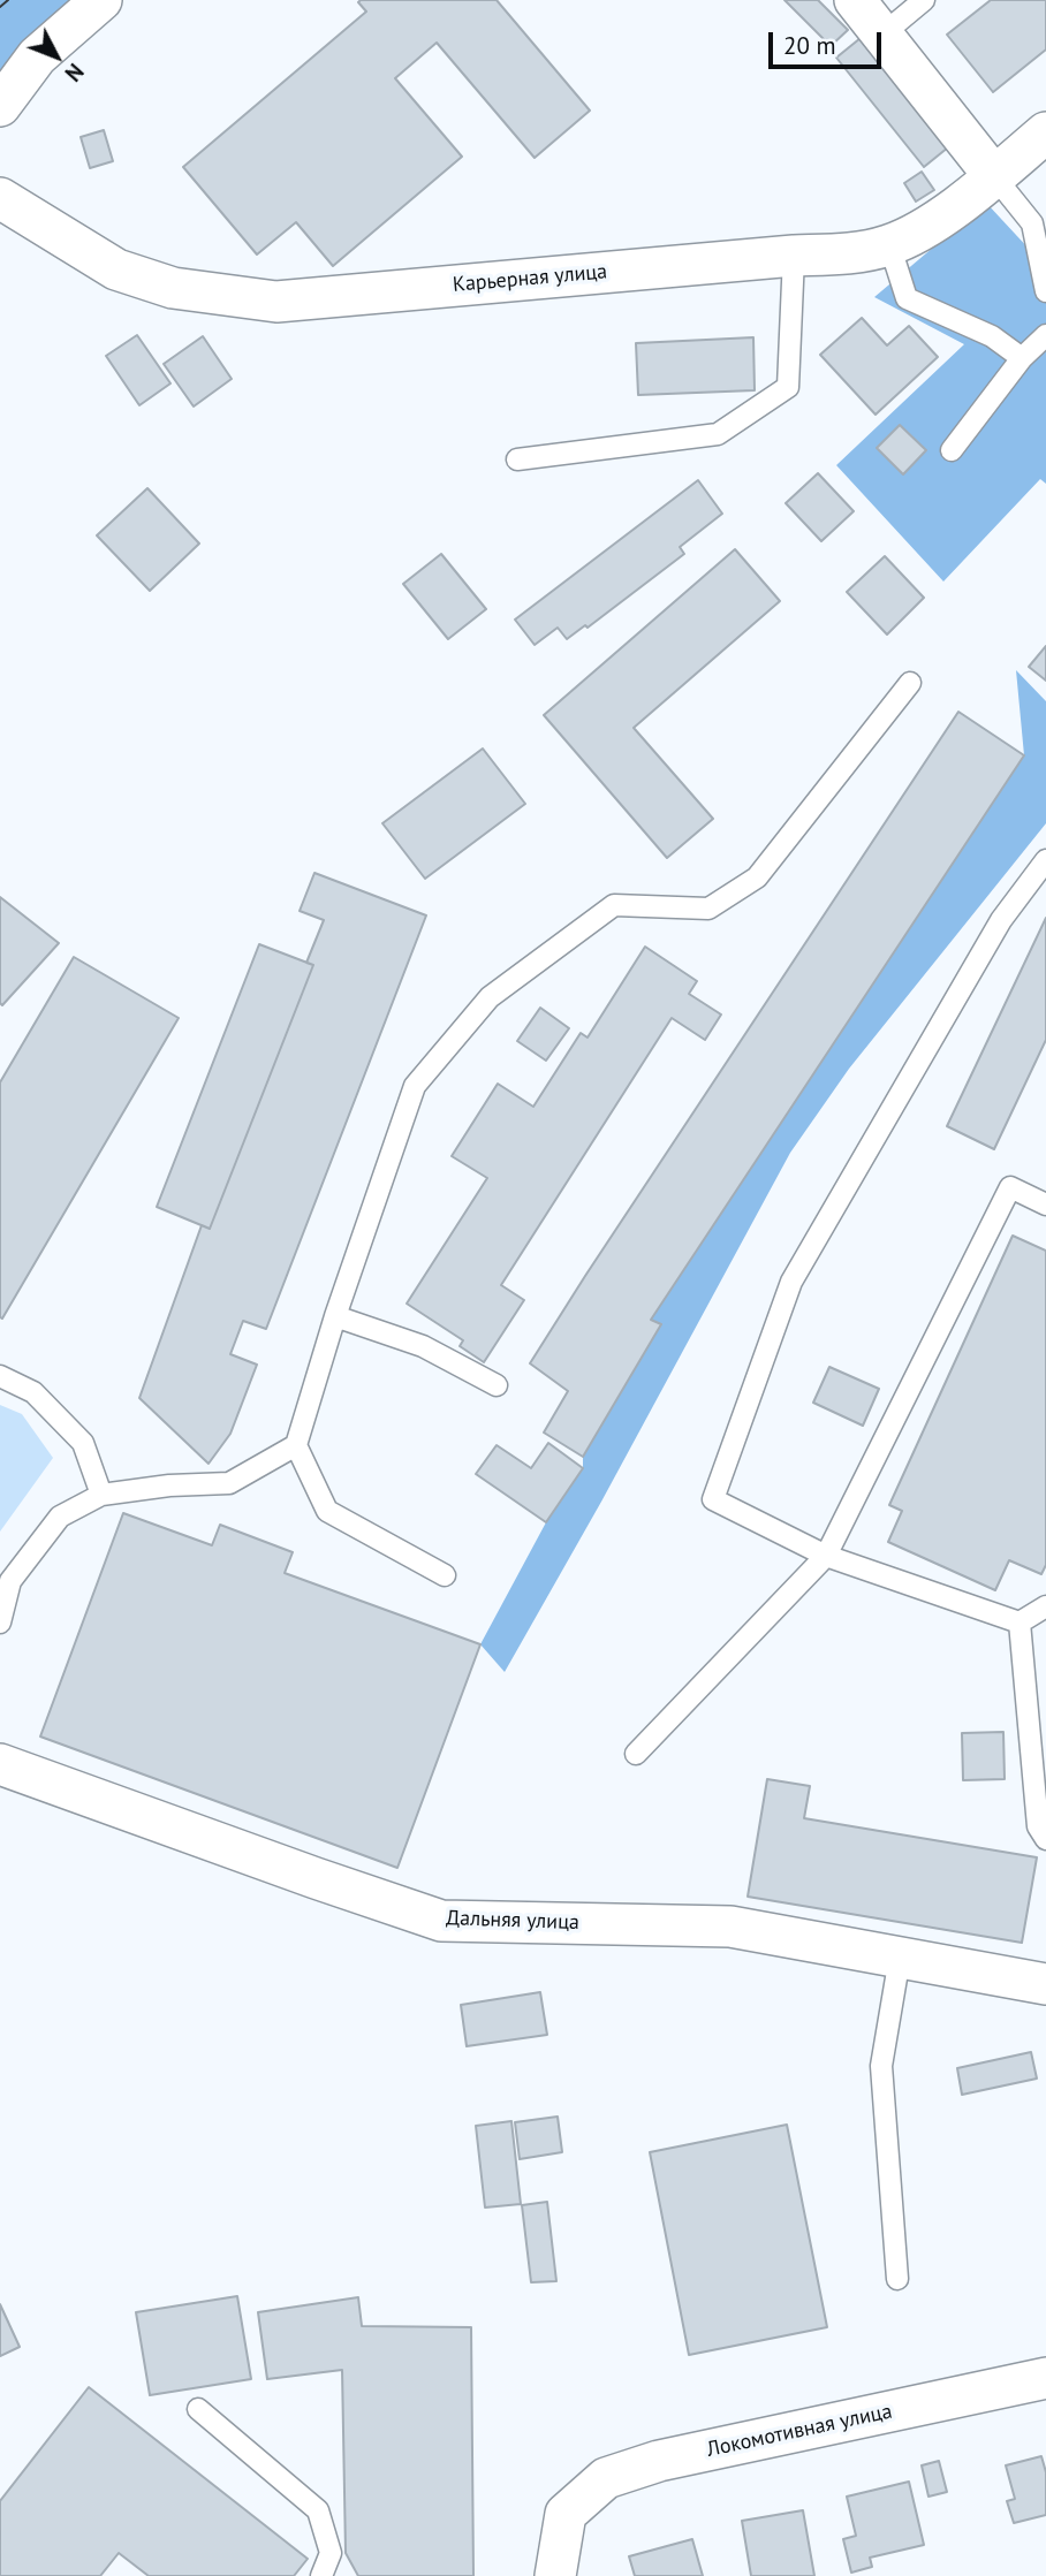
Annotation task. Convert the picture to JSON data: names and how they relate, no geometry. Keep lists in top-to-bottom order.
{
  "streets": {
    "street": ["Карьерная улица", "Дальняя улица", "Локомотивная улица"]
  },
  "scale_bar": "20 m",
  "north": "bottom right"
}
